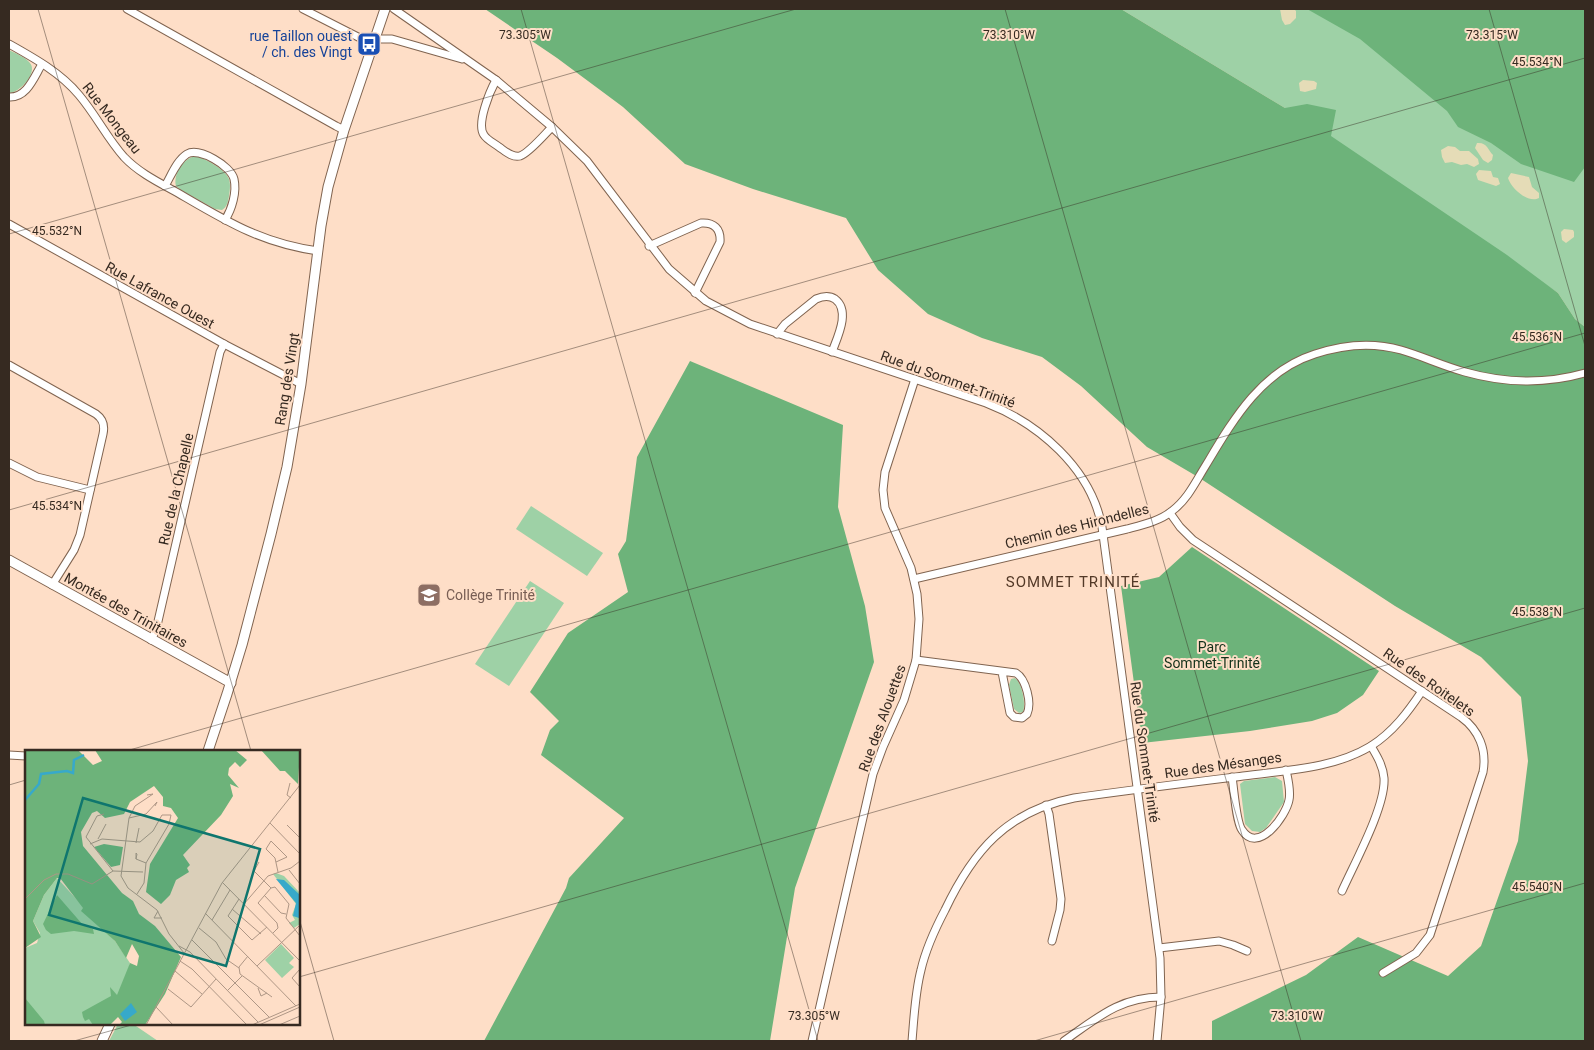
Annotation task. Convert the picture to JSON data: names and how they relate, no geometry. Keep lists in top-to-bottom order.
{
  "streets": {
    "street": [
      "Rue Mongeau",
      "Rue Lafrance Ouest",
      "Rang des Vingt",
      "Rue du Sommet-Trinité",
      "Rue de la Chapelle",
      "Chemin des Hirondelles",
      "Montée des Trinitaires",
      "Rue des Roitelets",
      "Rue des Alouettes",
      "Rue des Mésanges"
    ]
  },
  "crossings": [
    ["Rue Mongeau", "Rang des Vingt"],
    ["Rue Lafrance Ouest", "Rang des Vingt"],
    ["Rue Lafrance Ouest", "Rue de la Chapelle"],
    ["Rang des Vingt", "Rue du Sommet-Trinité"],
    ["Rang des Vingt", "Montée des Trinitaires"],
    ["Rue du Sommet-Trinité", "Chemin des Hirondelles"],
    ["Rue du Sommet-Trinité", "Rue des Alouettes"],
    ["Rue du Sommet-Trinité", "Rue des Mésanges"],
    ["Rue de la Chapelle", "Montée des Trinitaires"],
    ["Chemin des Hirondelles", "Rue des Roitelets"],
    ["Chemin des Hirondelles", "Rue des Alouettes"],
    ["Rue des Roitelets", "Rue des Mésanges"]
  ],
  "districts": ["SOMMET TRINITÉ"],
  "parks": ["Parc Sommet-Trinité"],
  "places": {
    "bus stop": ["rue Taillon ouest / ch. des Vingt"],
    "school or university": ["Collège Trinité"]
  },
  "coordinates": [
    "73.305°W",
    "73.310°W",
    "73.315°W",
    "45.534°N",
    "45.532°N",
    "45.536°N",
    "45.538°N",
    "45.540°N"
  ]
}
